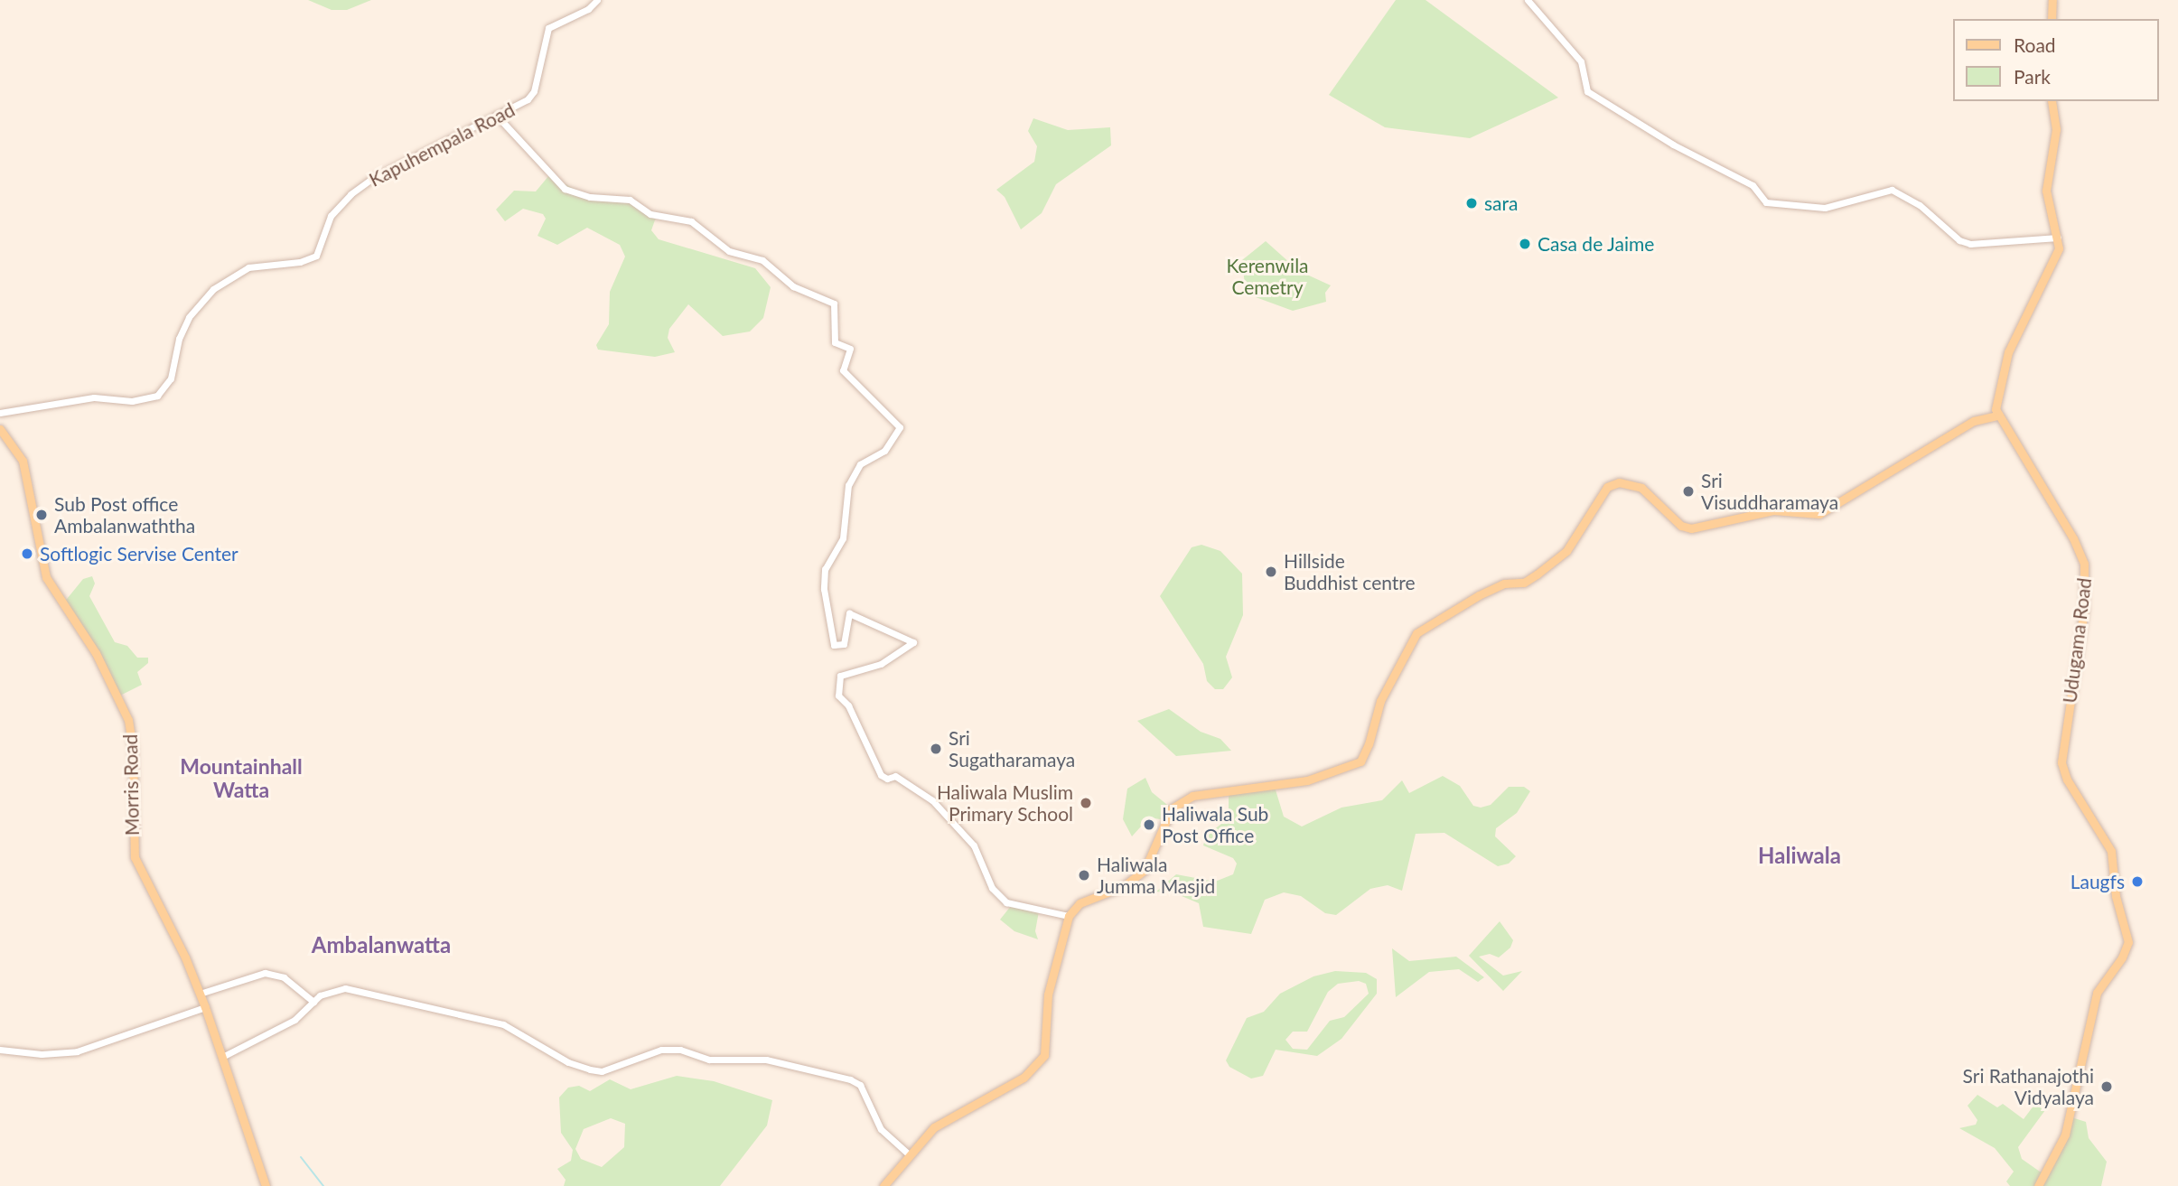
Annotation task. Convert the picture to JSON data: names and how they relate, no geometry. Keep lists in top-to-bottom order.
{
  "streets": {
    "main road": ["Udugama Road", "Morris Road"],
    "street": ["Kapuhempala Road"]
  },
  "districts": ["Mountainhall Watta", "Haliwala", "Ambalanwatta"],
  "parks": ["Kerenwila Cemetry"],
  "places": [
    "sara",
    "Casa de Jaime",
    "Sri Visuddharamaya",
    "Sub Post office Ambalanwaththa",
    "Softlogic Servise Center",
    "Hillside Buddhist centre",
    "Sri Sugatharamaya",
    "Haliwala Muslim Primary School",
    "Haliwala Sub Post Office",
    "Haliwala Jumma Masjid",
    "Laugfs",
    "Sri Rathanajothi Vidyalaya"
  ],
  "legend": ["Road", "Park"]
}
